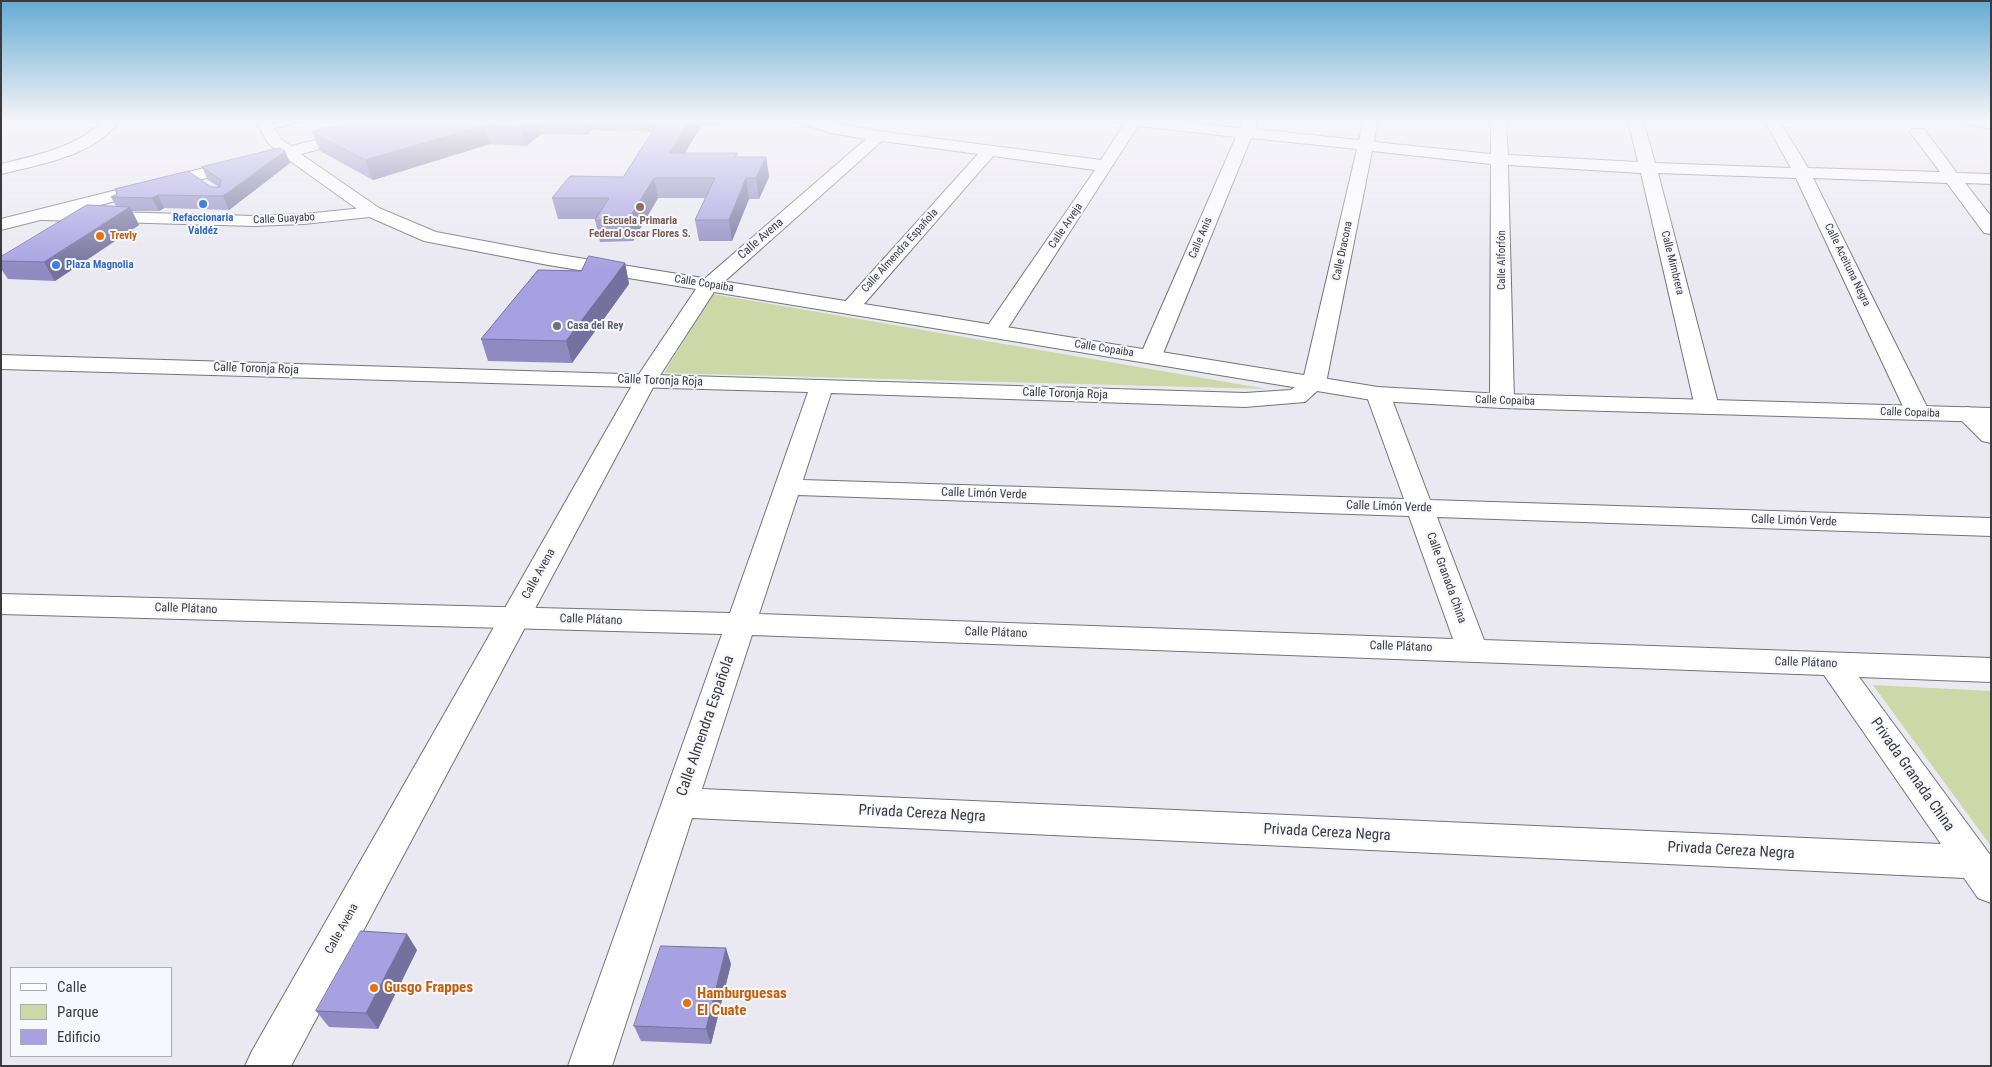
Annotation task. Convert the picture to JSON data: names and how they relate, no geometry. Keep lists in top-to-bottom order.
{
  "streets": {
    "street": [
      "Calle Guayabo",
      "Calle Arveja",
      "Calle Anís",
      "Calle Avena",
      "Calle Almendra Española",
      "Calle Dracona",
      "Calle Alforfón",
      "Calle Mimbrera",
      "Calle Aceituna Negra",
      "Calle Copaiba",
      "Calle Toronja Roja",
      "Calle Limón Verde",
      "Calle Granada China",
      "Calle Plátano",
      "Privada Granada China",
      "Privada Cereza Negra"
    ]
  },
  "crossings": [
    ["Calle Guayabo", "Calle Copaiba"],
    ["Calle Arveja", "Calle Copaiba"],
    ["Calle Anís", "Calle Copaiba"],
    ["Calle Avena", "Calle Copaiba"],
    ["Calle Avena", "Calle Toronja Roja"],
    ["Calle Avena", "Calle Plátano"],
    ["Calle Almendra Española", "Calle Copaiba"],
    ["Calle Almendra Española", "Calle Toronja Roja"],
    ["Calle Almendra Española", "Calle Limón Verde"],
    ["Calle Almendra Española", "Calle Plátano"],
    ["Calle Almendra Española", "Privada Cereza Negra"],
    ["Calle Dracona", "Calle Copaiba"],
    ["Calle Dracona", "Calle Toronja Roja"],
    ["Calle Alforfón", "Calle Copaiba"],
    ["Calle Mimbrera", "Calle Copaiba"],
    ["Calle Aceituna Negra", "Calle Copaiba"],
    ["Calle Copaiba", "Calle Toronja Roja"],
    ["Calle Copaiba", "Calle Granada China"],
    ["Calle Limón Verde", "Calle Granada China"],
    ["Calle Granada China", "Calle Plátano"],
    ["Calle Plátano", "Privada Granada China"],
    ["Privada Granada China", "Privada Cereza Negra"]
  ],
  "places": [
    "Refaccionaria Valdéz",
    "Escuela Primaria Federal Oscar Flores S.",
    "Trevly",
    "Plaza Magnolia",
    "Casa del Rey",
    "Gusgo Frappes",
    "Hamburguesas El Cuate"
  ],
  "legend": ["Calle", "Parque", "Edificio"]
}
